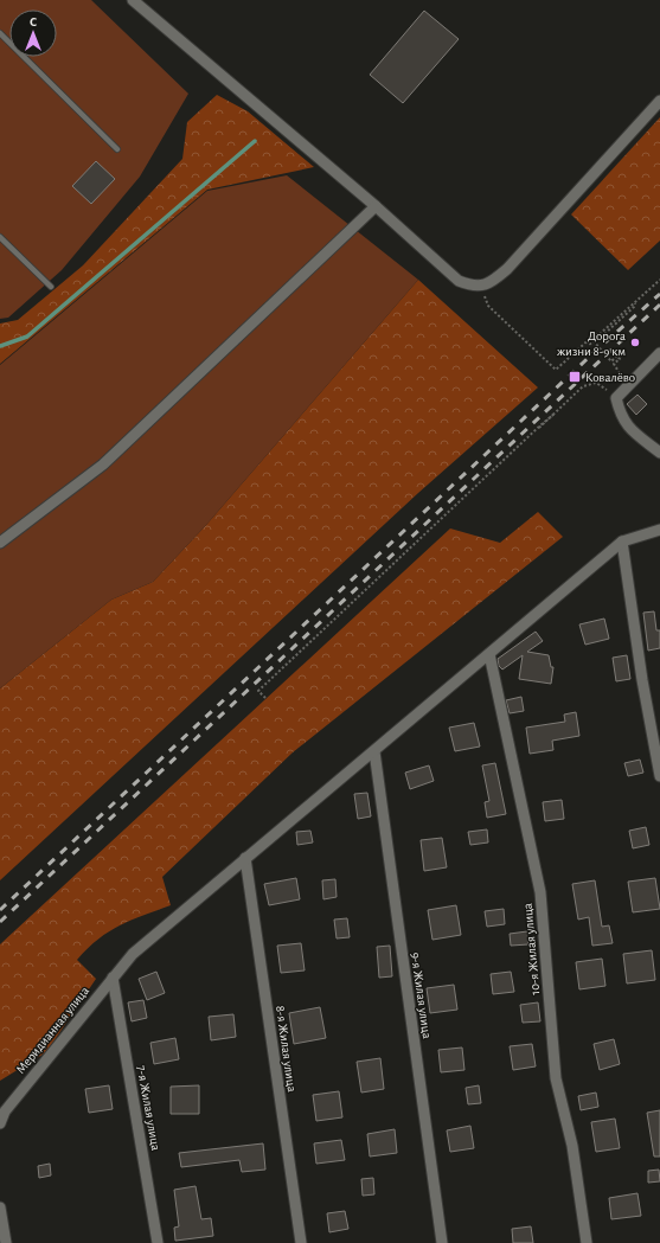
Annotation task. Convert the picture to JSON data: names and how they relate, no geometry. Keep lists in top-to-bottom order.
{
  "streets": {
    "street": [
      "10-я Жилая улица",
      "9-я Жилая улица",
      "Меридианная улица",
      "8-я Жилая улица",
      "7-я Жилая улица"
    ]
  },
  "crossings": [
    ["10-я Жилая улица", "Меридианная улица"],
    ["9-я Жилая улица", "Меридианная улица"],
    ["Меридианная улица", "8-я Жилая улица"],
    ["Меридианная улица", "7-я Жилая улица"]
  ],
  "places": {
    "other": ["Дорога жизни 8-9 км"],
    "transit": ["Ковалёво"]
  },
  "north": "top"
}
